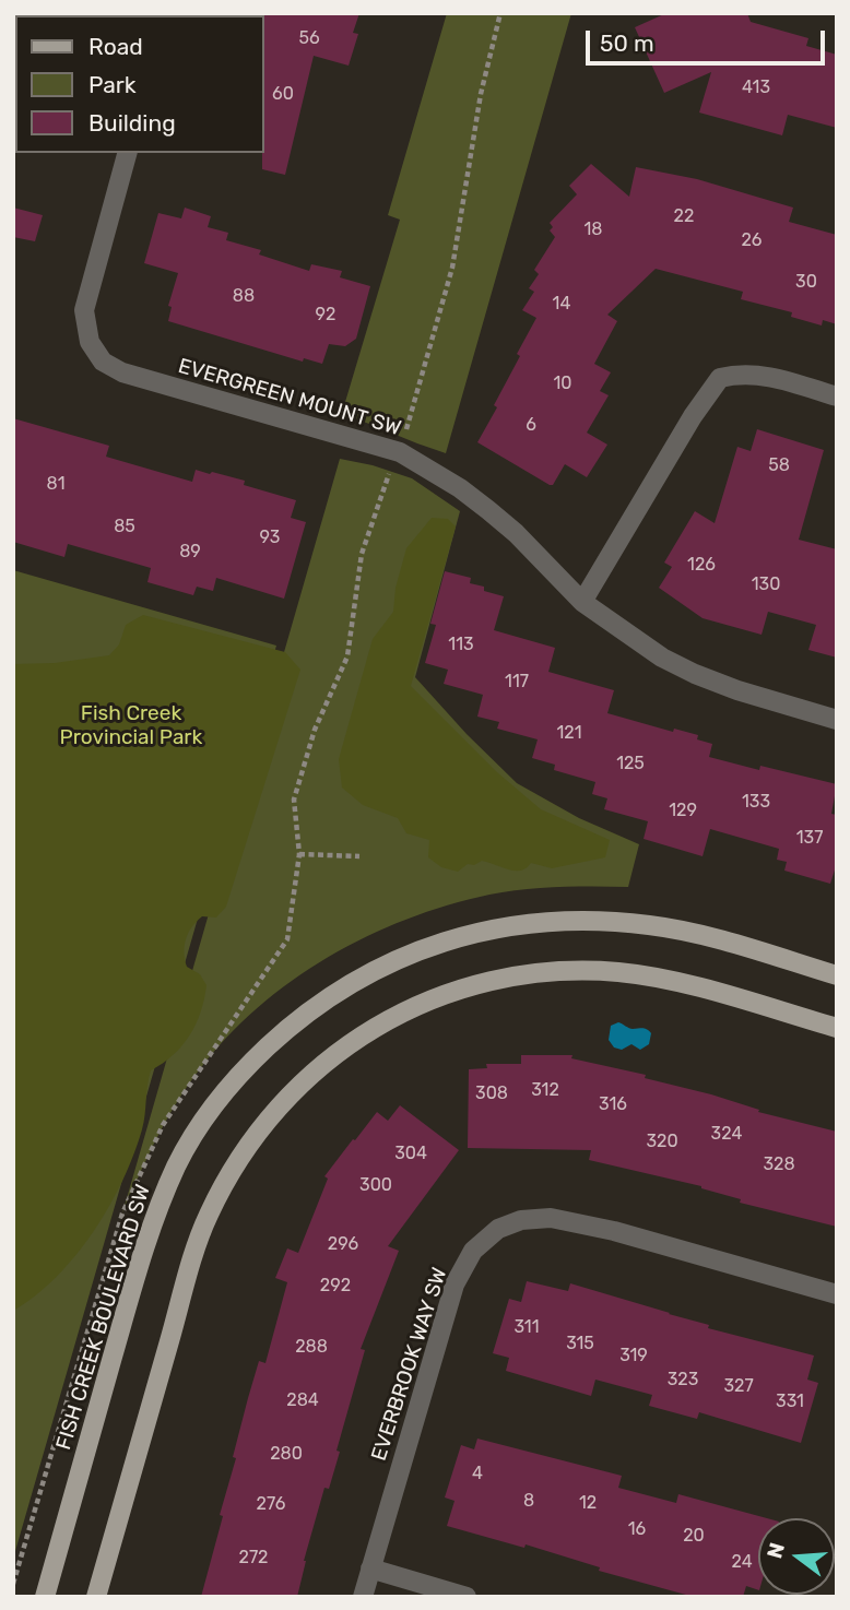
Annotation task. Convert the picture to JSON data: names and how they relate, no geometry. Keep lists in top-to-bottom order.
{
  "streets": {
    "main road": ["FISH CREEK BOULEVARD SW"],
    "street": ["EVERGREEN MOUNT SW", "EVERBROOK WAY SW"]
  },
  "parks": ["Fish Creek Provincial Park"],
  "house_numbers": [
    "56",
    "413",
    "60",
    "22",
    "18",
    "26",
    "30",
    "88",
    "14",
    "92",
    "10",
    "6",
    "58",
    "81",
    "85",
    "93",
    "89",
    "126",
    "130",
    "113",
    "117",
    "121",
    "125",
    "133",
    "129",
    "137",
    "312",
    "308",
    "316",
    "324",
    "320",
    "304",
    "328",
    "300",
    "296",
    "292",
    "311",
    "315",
    "288",
    "319",
    "323",
    "327",
    "284",
    "331",
    "280",
    "4",
    "8",
    "12",
    "276",
    "16",
    "20",
    "272",
    "24"
  ],
  "legend": ["Road", "Park", "Building"],
  "scale_bar": "50 m",
  "north": "left"
}
